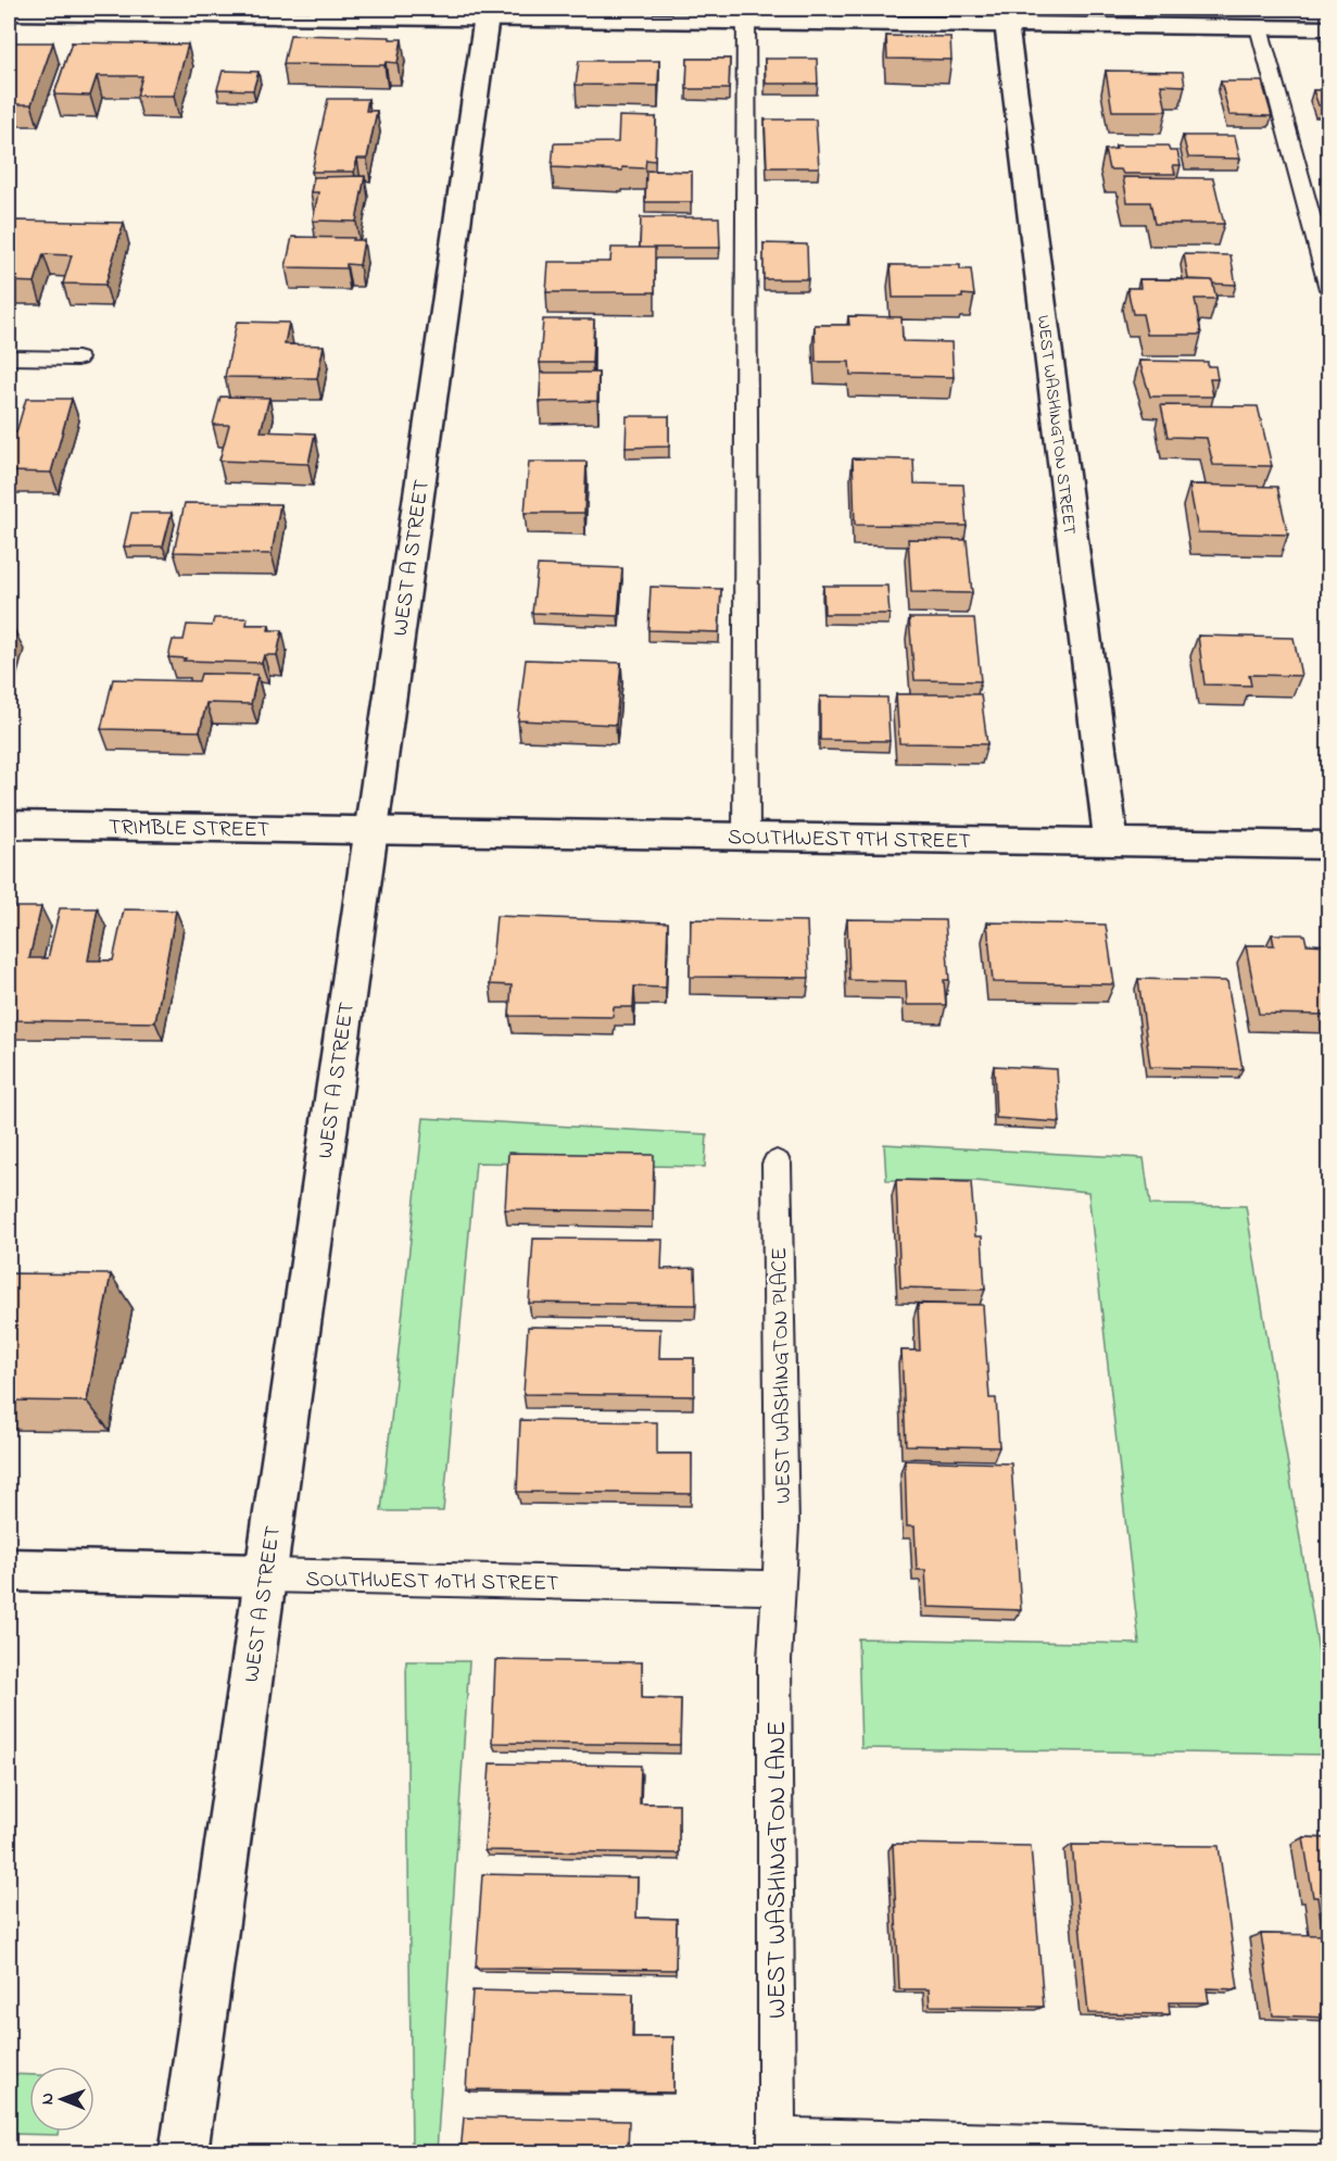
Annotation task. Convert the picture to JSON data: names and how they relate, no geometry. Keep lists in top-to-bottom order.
{
  "streets": {
    "street": [
      "WEST WASHINGTON STREET",
      "WEST A STREET",
      "TRIMBLE STREET",
      "SOUTHWEST 9TH STREET",
      "SOUTHWEST 10TH STREET"
    ],
    "lane": ["WEST WASHINGTON PLACE", "WEST WASHINGTON LANE"]
  },
  "crossings": [
    ["WEST WASHINGTON STREET", "SOUTHWEST 9TH STREET"],
    ["WEST A STREET", "TRIMBLE STREET"],
    ["WEST A STREET", "SOUTHWEST 9TH STREET"],
    ["WEST A STREET", "SOUTHWEST 10TH STREET"],
    ["TRIMBLE STREET", "SOUTHWEST 9TH STREET"],
    ["WEST WASHINGTON PLACE", "SOUTHWEST 10TH STREET"],
    ["WEST WASHINGTON PLACE", "WEST WASHINGTON LANE"],
    ["SOUTHWEST 10TH STREET", "WEST WASHINGTON LANE"]
  ],
  "north": "left"
}
